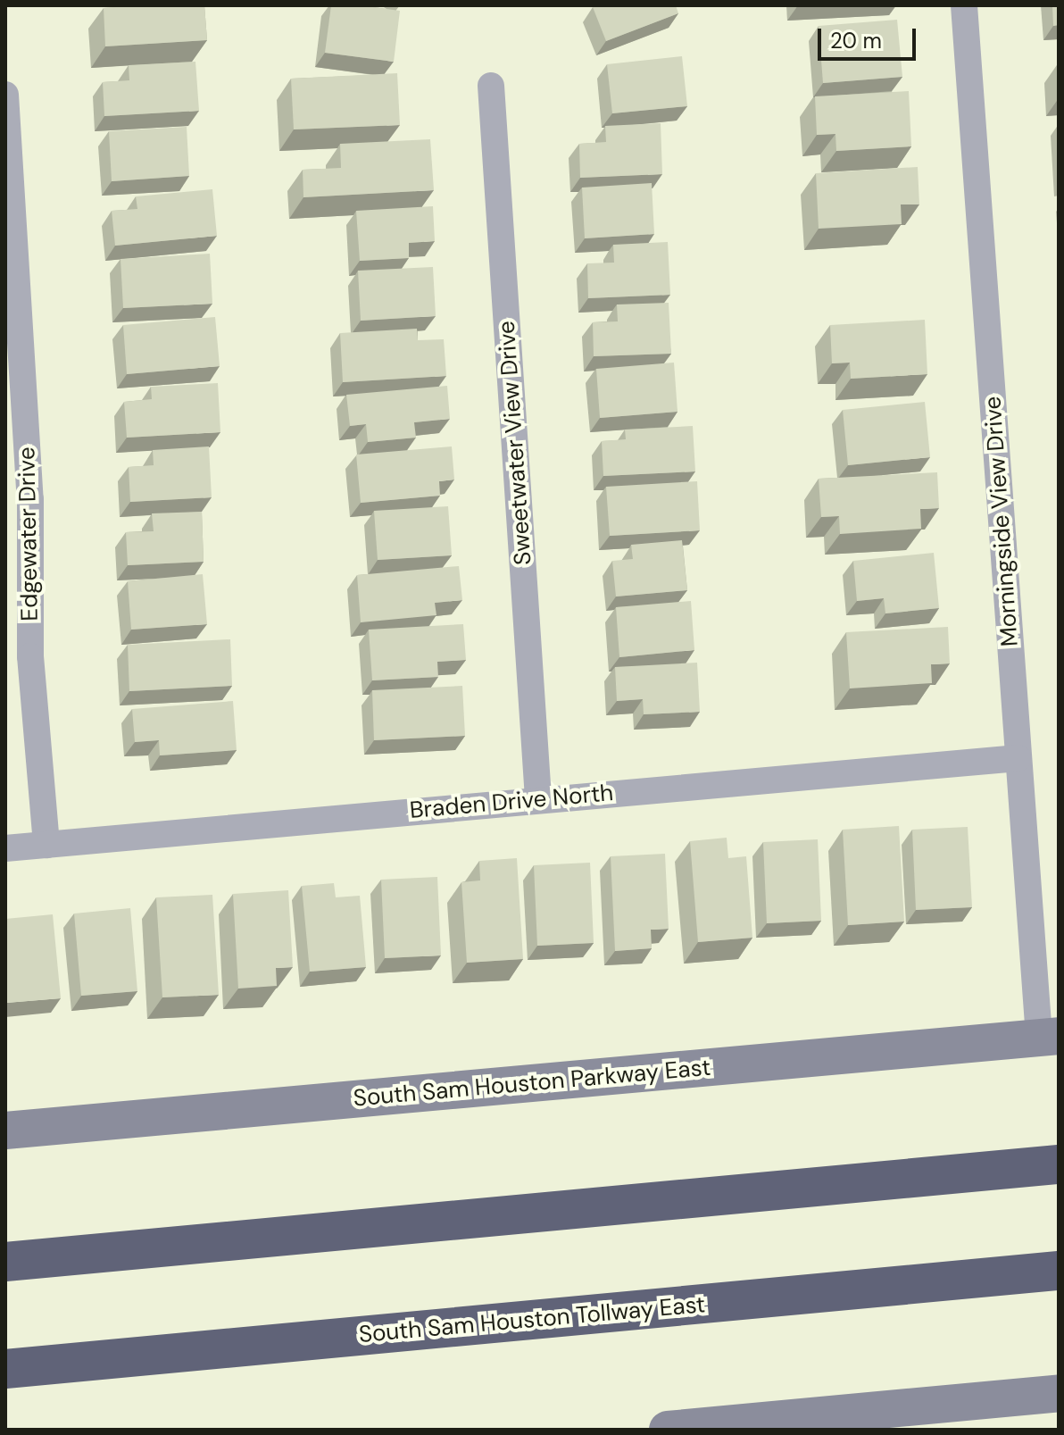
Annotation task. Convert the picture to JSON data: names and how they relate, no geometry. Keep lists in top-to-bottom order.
{
  "streets": {
    "highway": ["South Sam Houston Tollway East"],
    "main road": ["South Sam Houston Parkway East"],
    "street": [
      "Sweetwater View Drive",
      "Morningside View Drive",
      "Edgewater Drive",
      "Braden Drive North"
    ]
  },
  "crossings": [
    ["Sweetwater View Drive", "Braden Drive North"],
    ["Morningside View Drive", "Braden Drive North"],
    ["Morningside View Drive", "South Sam Houston Parkway East"],
    ["Edgewater Drive", "Braden Drive North"]
  ],
  "scale_bar": "20 m"
}
